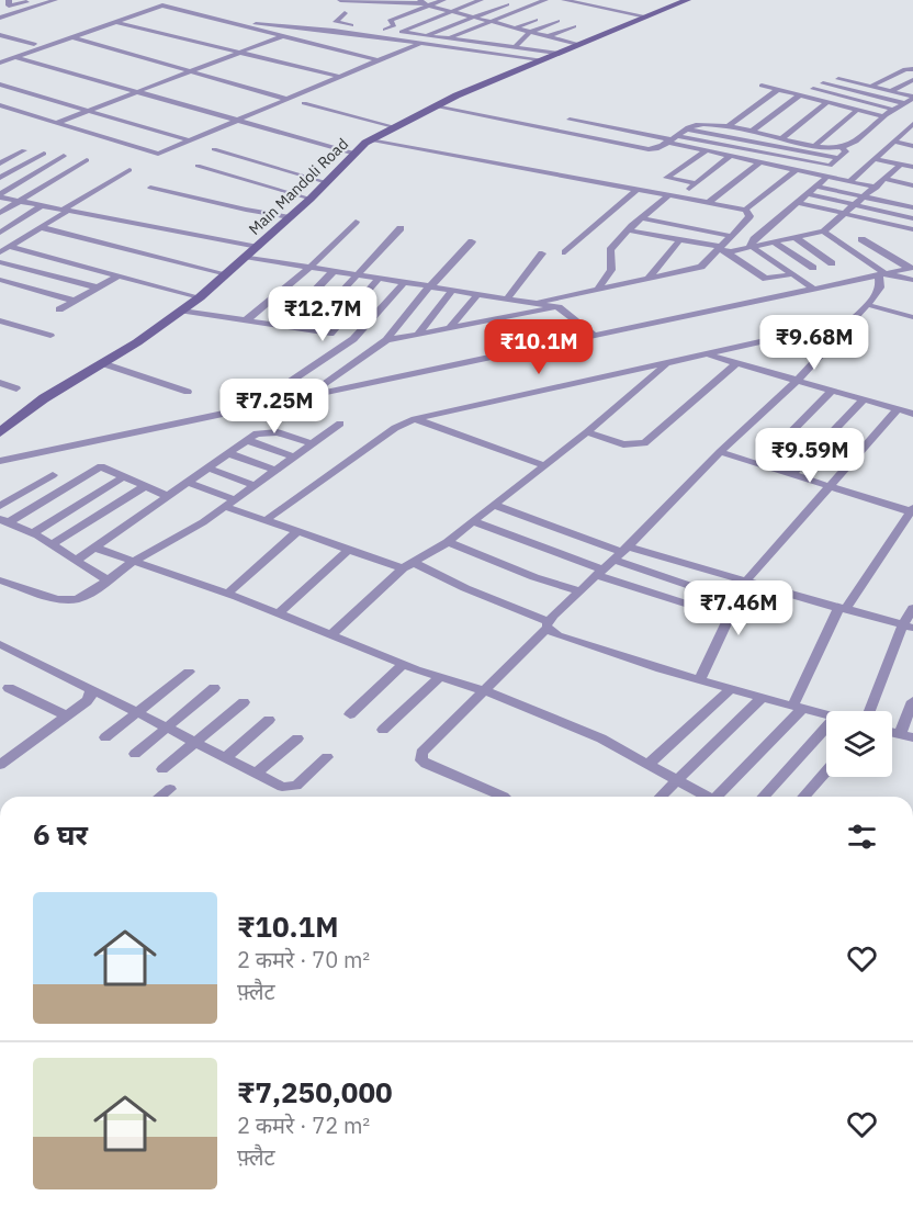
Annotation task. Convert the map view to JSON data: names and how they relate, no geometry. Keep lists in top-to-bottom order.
{
  "streets": {
    "street": ["Main Mandoli Road"]
  },
  "page": {
    "price": [
      "₹12.7M",
      "₹9.68M",
      "₹10.1M",
      "₹7.25M",
      "₹9.59M",
      "₹7.46M"
    ],
    "heading": "6 घर",
    "list": [
      {
        "name": "₹10.1M",
        "note": "2 कमरे · 70 m² · फ़्लैट"
      },
      {
        "name": "₹7,250,000",
        "note": "2 कमरे · 72 m² · फ़्लैट"
      }
    ]
  }
}
